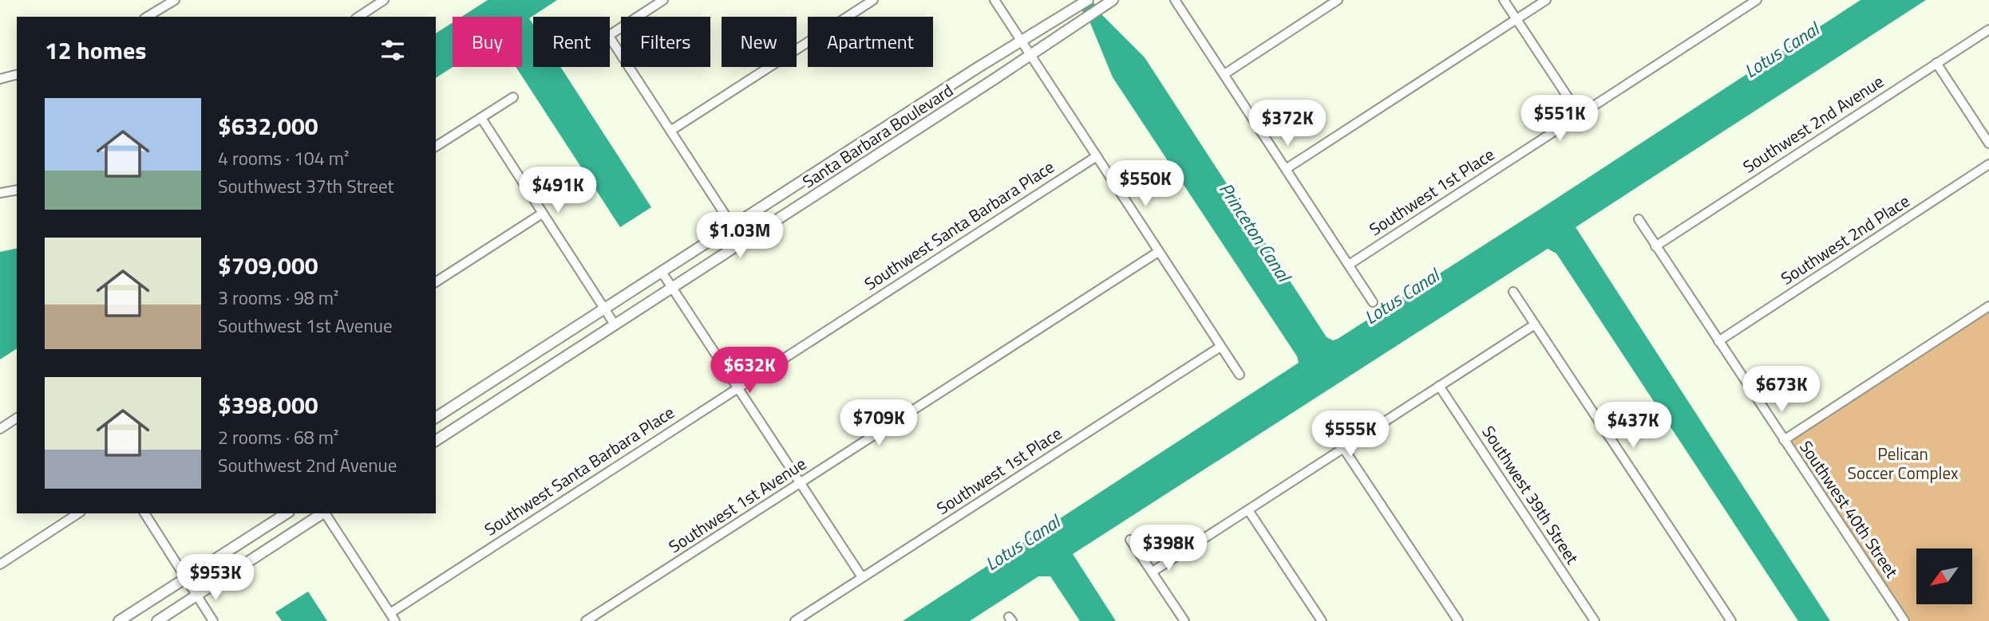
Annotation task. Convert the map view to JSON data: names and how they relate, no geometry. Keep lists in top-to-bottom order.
{
  "streets": {
    "main road": ["Santa Barbara Boulevard"],
    "street": [
      "Southwest 2nd Avenue",
      "Southwest 1st Place",
      "Southwest Santa Barbara Place",
      "Southwest 2nd Place",
      "Southwest 39th Street",
      "Southwest 1st Avenue",
      "Southwest 40th Street"
    ]
  },
  "crossings": [
    ["Southwest 2nd Avenue", "Southwest 40th Street"],
    ["Southwest 2nd Place", "Southwest 40th Street"]
  ],
  "water": ["Lotus Canal", "Princeton Canal"],
  "parks": ["Pelican Soccer Complex"],
  "north": "bottom left",
  "page": {
    "chip": [
      "Buy",
      "Rent",
      "Filters",
      "New",
      "Apartment"
    ],
    "heading": "12 homes",
    "list": [
      {
        "name": "$632,000",
        "note": "4 rooms · 104 m² · Southwest 37th Street"
      },
      {
        "name": "$709,000",
        "note": "3 rooms · 98 m² · Southwest 1st Avenue"
      },
      {
        "name": "$398,000",
        "note": "2 rooms · 68 m² · Southwest 2nd Avenue"
      }
    ],
    "price": [
      "$551K",
      "$372K",
      "$550K",
      "$491K",
      "$1.03M",
      "$632K",
      "$673K",
      "$709K",
      "$437K",
      "$555K",
      "$398K",
      "$953K"
    ]
  }
}
